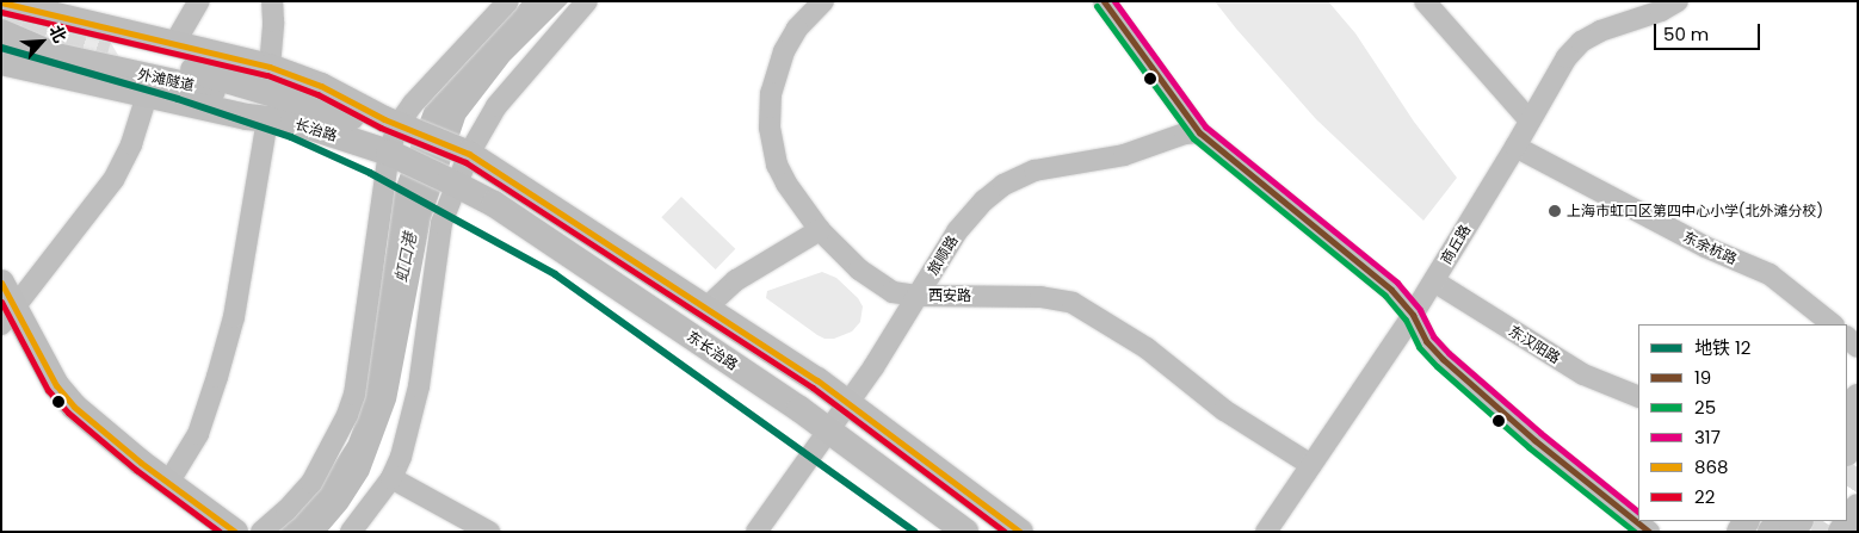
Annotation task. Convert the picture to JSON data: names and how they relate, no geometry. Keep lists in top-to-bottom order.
{
  "streets": {
    "main road": ["外滩隧道", "长治路", "东长治路"],
    "street": [
      "商丘路",
      "东余杭路",
      "旅顺路",
      "西安路",
      "东汉阳路"
    ]
  },
  "crossings": [
    ["外滩隧道", "长治路"],
    ["长治路", "东长治路"],
    ["商丘路", "东余杭路"],
    ["商丘路", "西安路"],
    ["商丘路", "东汉阳路"],
    ["旅顺路", "西安路"],
    ["旅顺路", "东长治路"]
  ],
  "water": ["虹口港"],
  "places": ["上海市虹口区第四中心小学(北外滩分校)"],
  "lines": [
    "transit line 19",
    "transit line 317",
    "transit line 868",
    "transit line 25",
    "transit line 22",
    "metro line 12"
  ],
  "legend": [
    "地铁 12",
    "19",
    "25",
    "317",
    "868",
    "22"
  ],
  "scale_bar": "50 m",
  "north": "top right"
}
